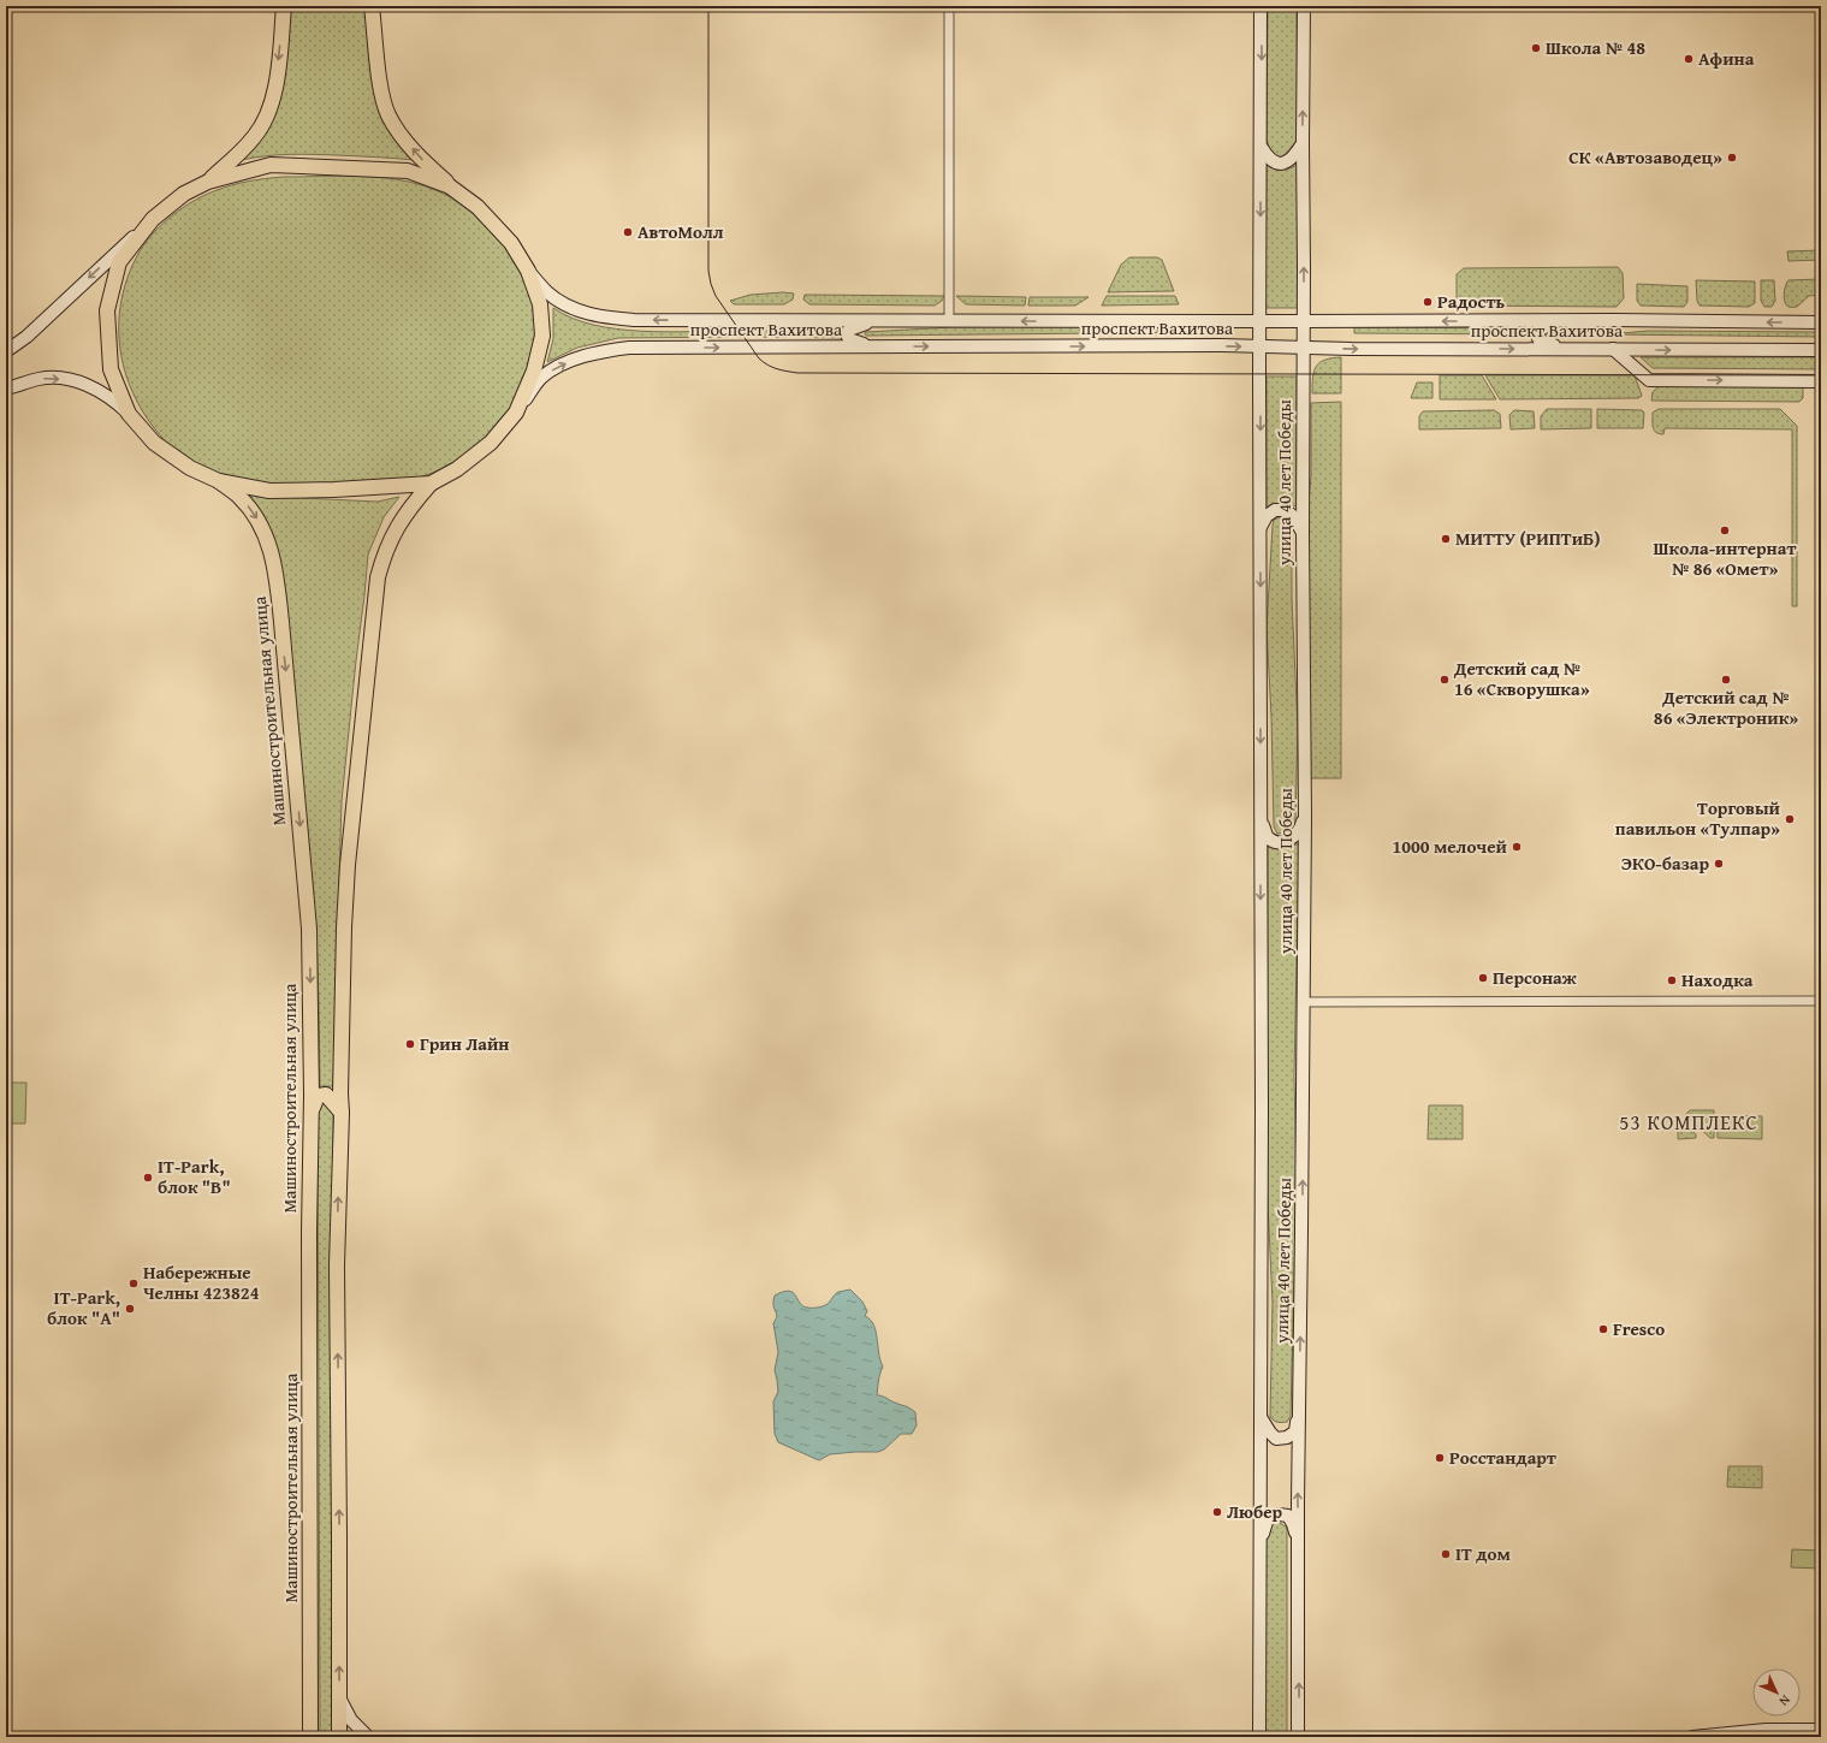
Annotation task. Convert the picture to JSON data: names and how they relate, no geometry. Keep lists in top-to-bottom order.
{
  "streets": {
    "main road": ["Машиностроительная улица"],
    "street": ["проспект Вахитова", "улица 40 лет Победы"]
  },
  "crossings": [
    ["проспект Вахитова", "улица 40 лет Победы"]
  ],
  "districts": ["53 КОМПЛЕКС"],
  "places": [
    "Школа № 48",
    "Афина",
    "СК «Автозаводец»",
    "АвтоМолл",
    "Радость",
    "Школа-интернат № 86 «Омет»",
    "МИТТУ (РИПТиБ)",
    "Детский сад № 16 «Скворушка»",
    "Детский сад № 86 «Электроник»",
    "Торговый павильон «Тулпар»",
    "1000 мелочей",
    "ЭКО-базар",
    "Персонаж",
    "Находка",
    "Грин Лайн",
    "IT-Park, блок \"В\"",
    "Набережные Челны 423824",
    "IT-Park, блок \"А\"",
    "Fresco",
    "Росстандарт",
    "Любер",
    "IT дом"
  ],
  "north": "bottom right"
}
